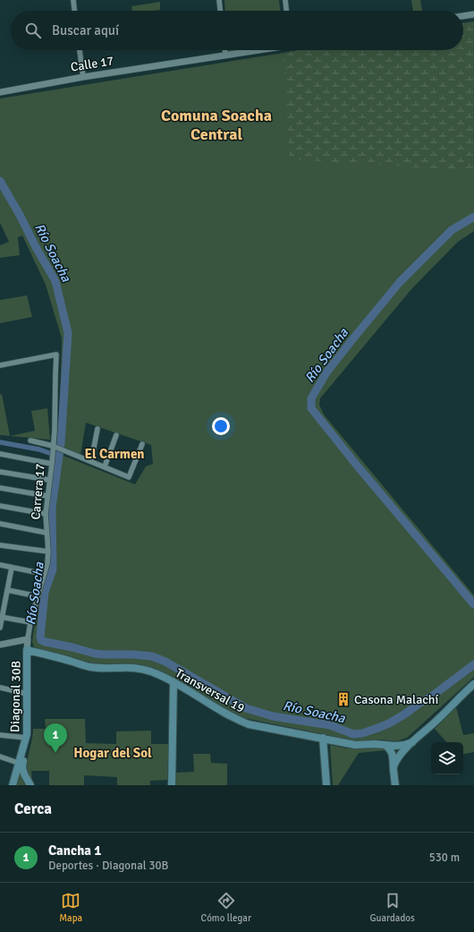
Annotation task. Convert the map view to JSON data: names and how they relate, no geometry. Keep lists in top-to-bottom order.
{
  "streets": {
    "main road": ["Transversal 19", "Diagonal 30B"],
    "street": ["Calle 17", "Carrera 17"]
  },
  "crossings": [
    ["Carrera 17", "Transversal 19"],
    ["Carrera 17", "Diagonal 30B"],
    ["Transversal 19", "Diagonal 30B"]
  ],
  "districts": ["Comuna Soacha Central", "El Carmen", "Hogar del Sol"],
  "water": ["Río Soacha"],
  "places": {
    "building": ["Casona Malachí"]
  },
  "page": {
    "search": "Buscar aquí",
    "pins": "1",
    "heading": "Cerca",
    "list": [
      {
        "mark": "1",
        "name": "Cancha 1",
        "note": "Deportes · Diagonal 30B",
        "value": "530 m"
      }
    ],
    "nav": ["Mapa", "Cómo llegar", "Guardados"]
  }
}
